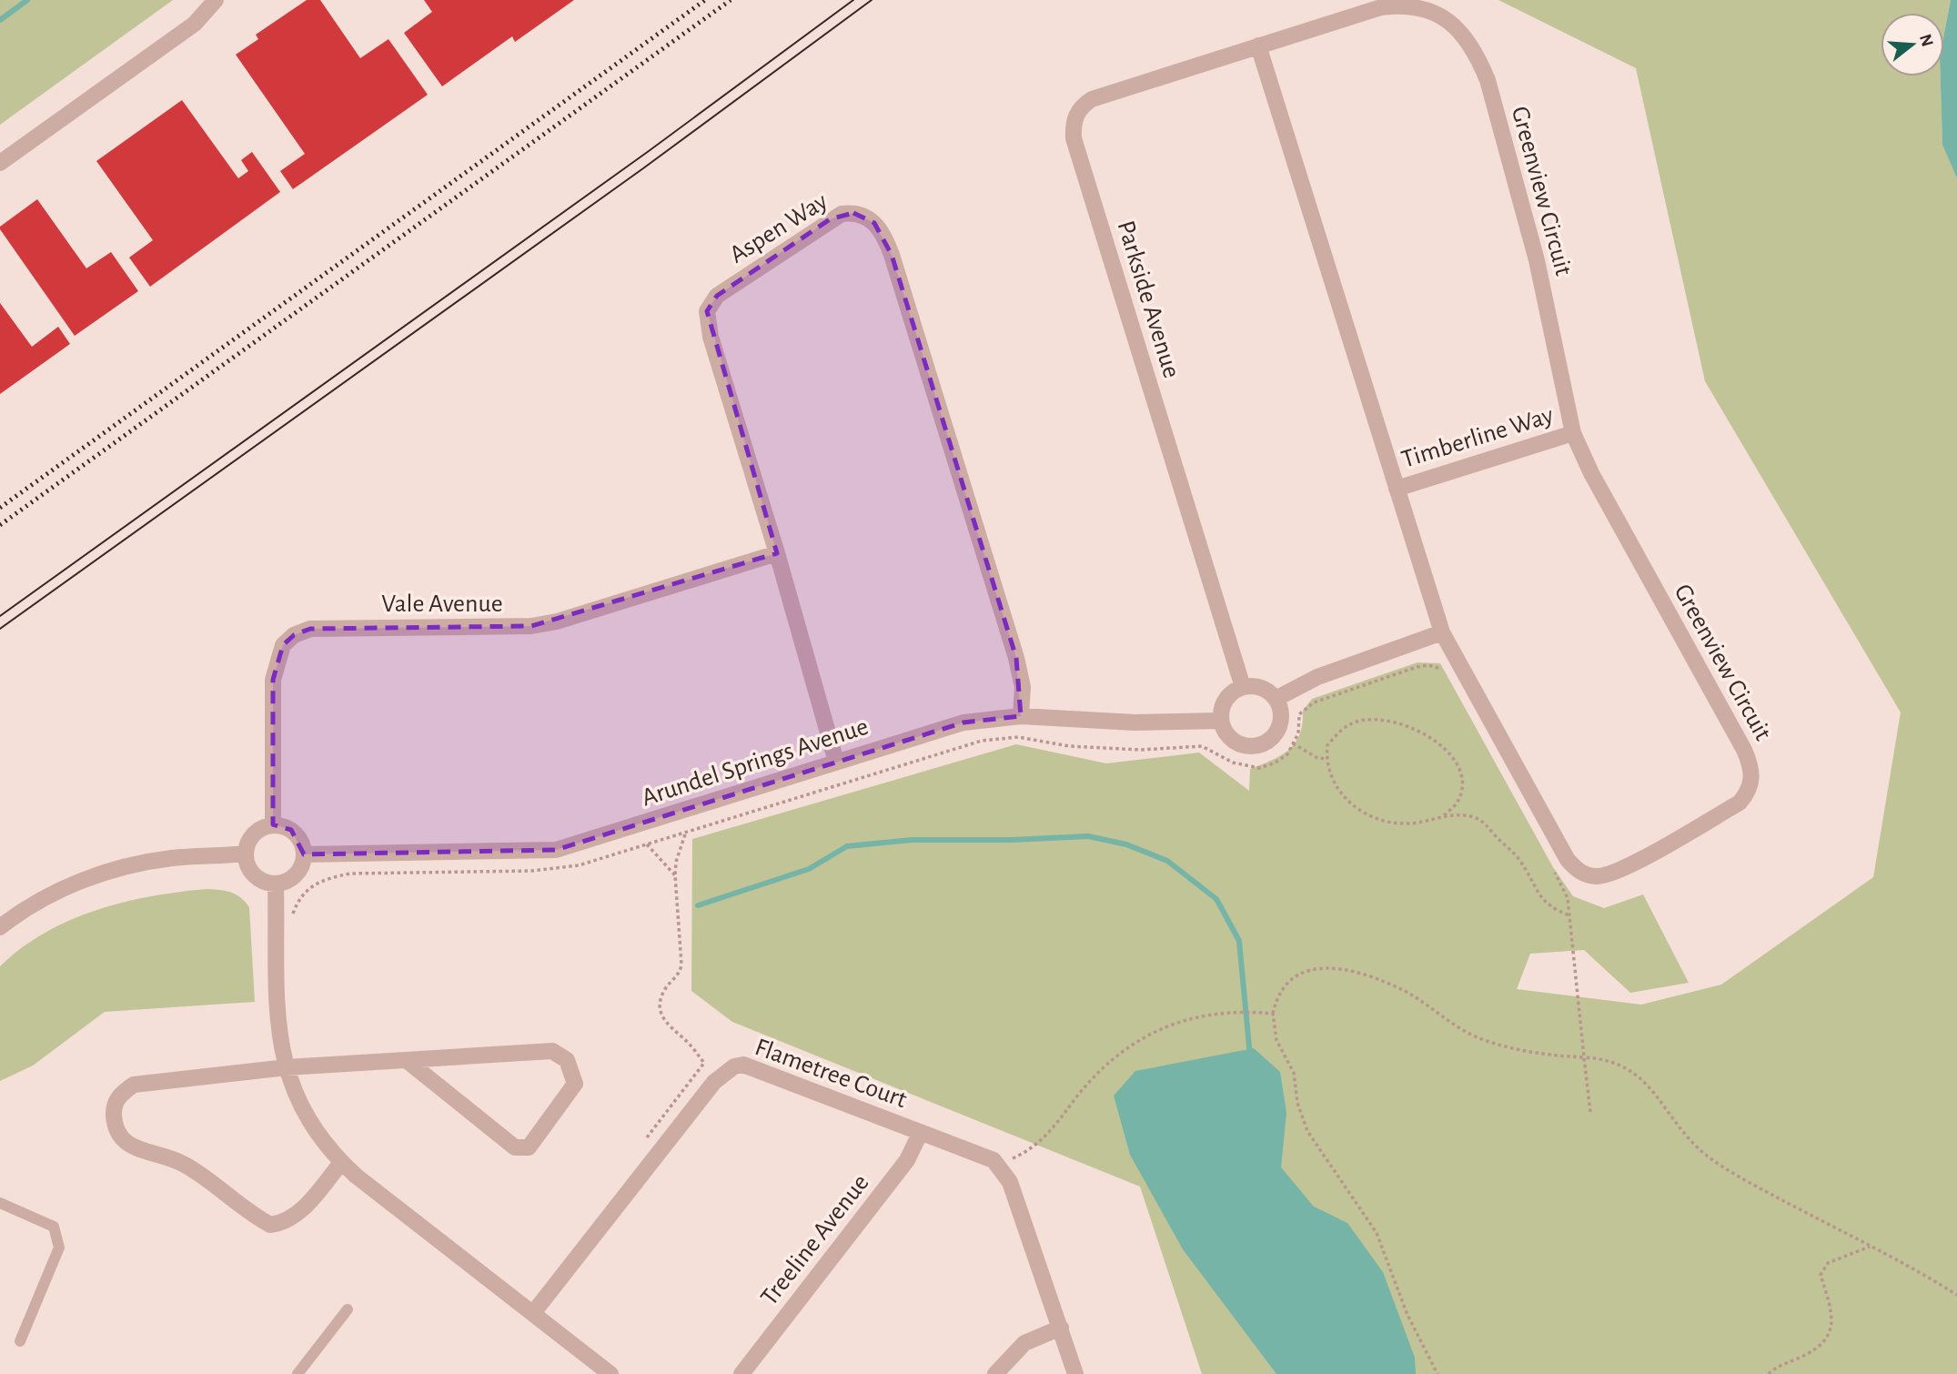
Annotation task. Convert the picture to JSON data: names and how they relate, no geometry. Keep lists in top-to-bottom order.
{
  "streets": {
    "street": [
      "Greenview Circuit",
      "Aspen Way",
      "Parkside Avenue",
      "Timberline Way",
      "Vale Avenue",
      "Arundel Springs Avenue",
      "Flametree Court",
      "Treeline Avenue"
    ]
  },
  "crossings": [
    ["Greenview Circuit", "Parkside Avenue"],
    ["Greenview Circuit", "Timberline Way"],
    ["Aspen Way", "Vale Avenue"],
    ["Aspen Way", "Arundel Springs Avenue"],
    ["Parkside Avenue", "Arundel Springs Avenue"],
    ["Vale Avenue", "Arundel Springs Avenue"],
    ["Flametree Court", "Treeline Avenue"]
  ],
  "north": "right"
}
